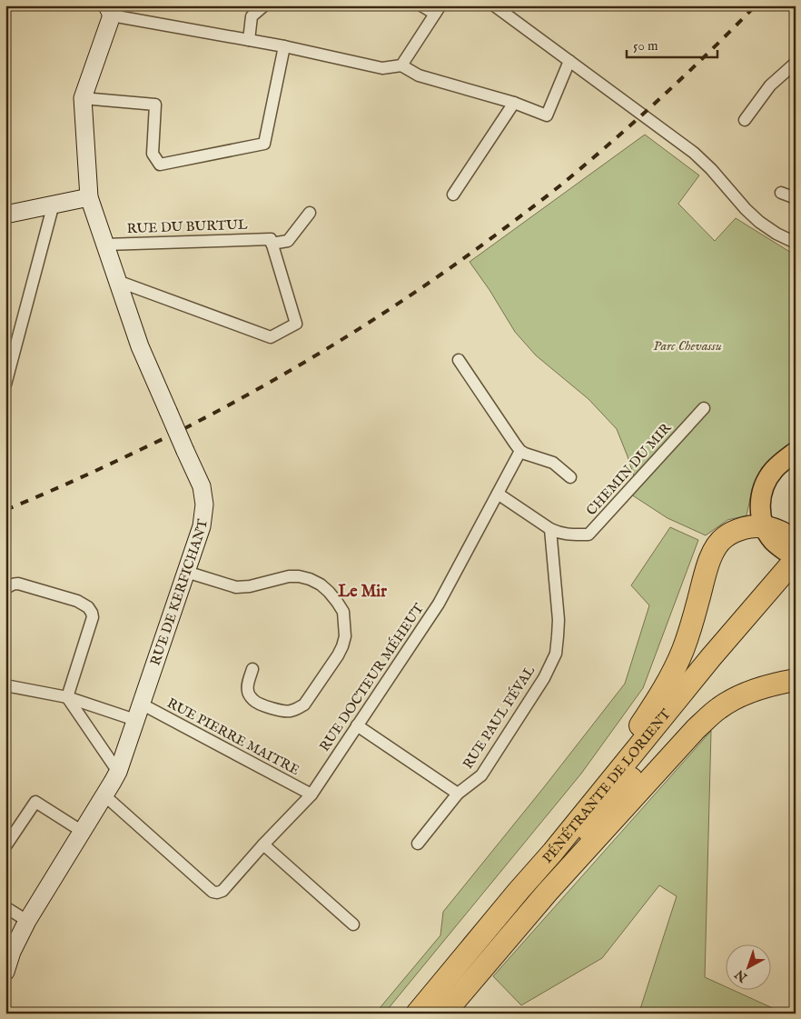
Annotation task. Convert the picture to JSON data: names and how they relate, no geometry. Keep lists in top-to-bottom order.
{
  "streets": {
    "highway": ["PÉNÉTRANTE DE LORIENT"],
    "street": [
      "RUE DU BURTUL",
      "CHEMIN DU MIR",
      "RUE DE KERFICHANT",
      "RUE DOCTEUR MÉHEUT",
      "RUE PAUL FÉVAL",
      "RUE PIERRE MAITRE"
    ]
  },
  "crossings": [
    ["RUE DU BURTUL", "RUE DE KERFICHANT"],
    ["CHEMIN DU MIR", "RUE DOCTEUR MÉHEUT"],
    ["CHEMIN DU MIR", "RUE PAUL FÉVAL"],
    ["RUE DE KERFICHANT", "RUE DOCTEUR MÉHEUT"],
    ["RUE DE KERFICHANT", "RUE PIERRE MAITRE"],
    ["RUE DOCTEUR MÉHEUT", "RUE PIERRE MAITRE"]
  ],
  "districts": ["Le Mir"],
  "parks": ["Parc Chevassu"],
  "scale_bar": "50 m",
  "north": "bottom left"
}
